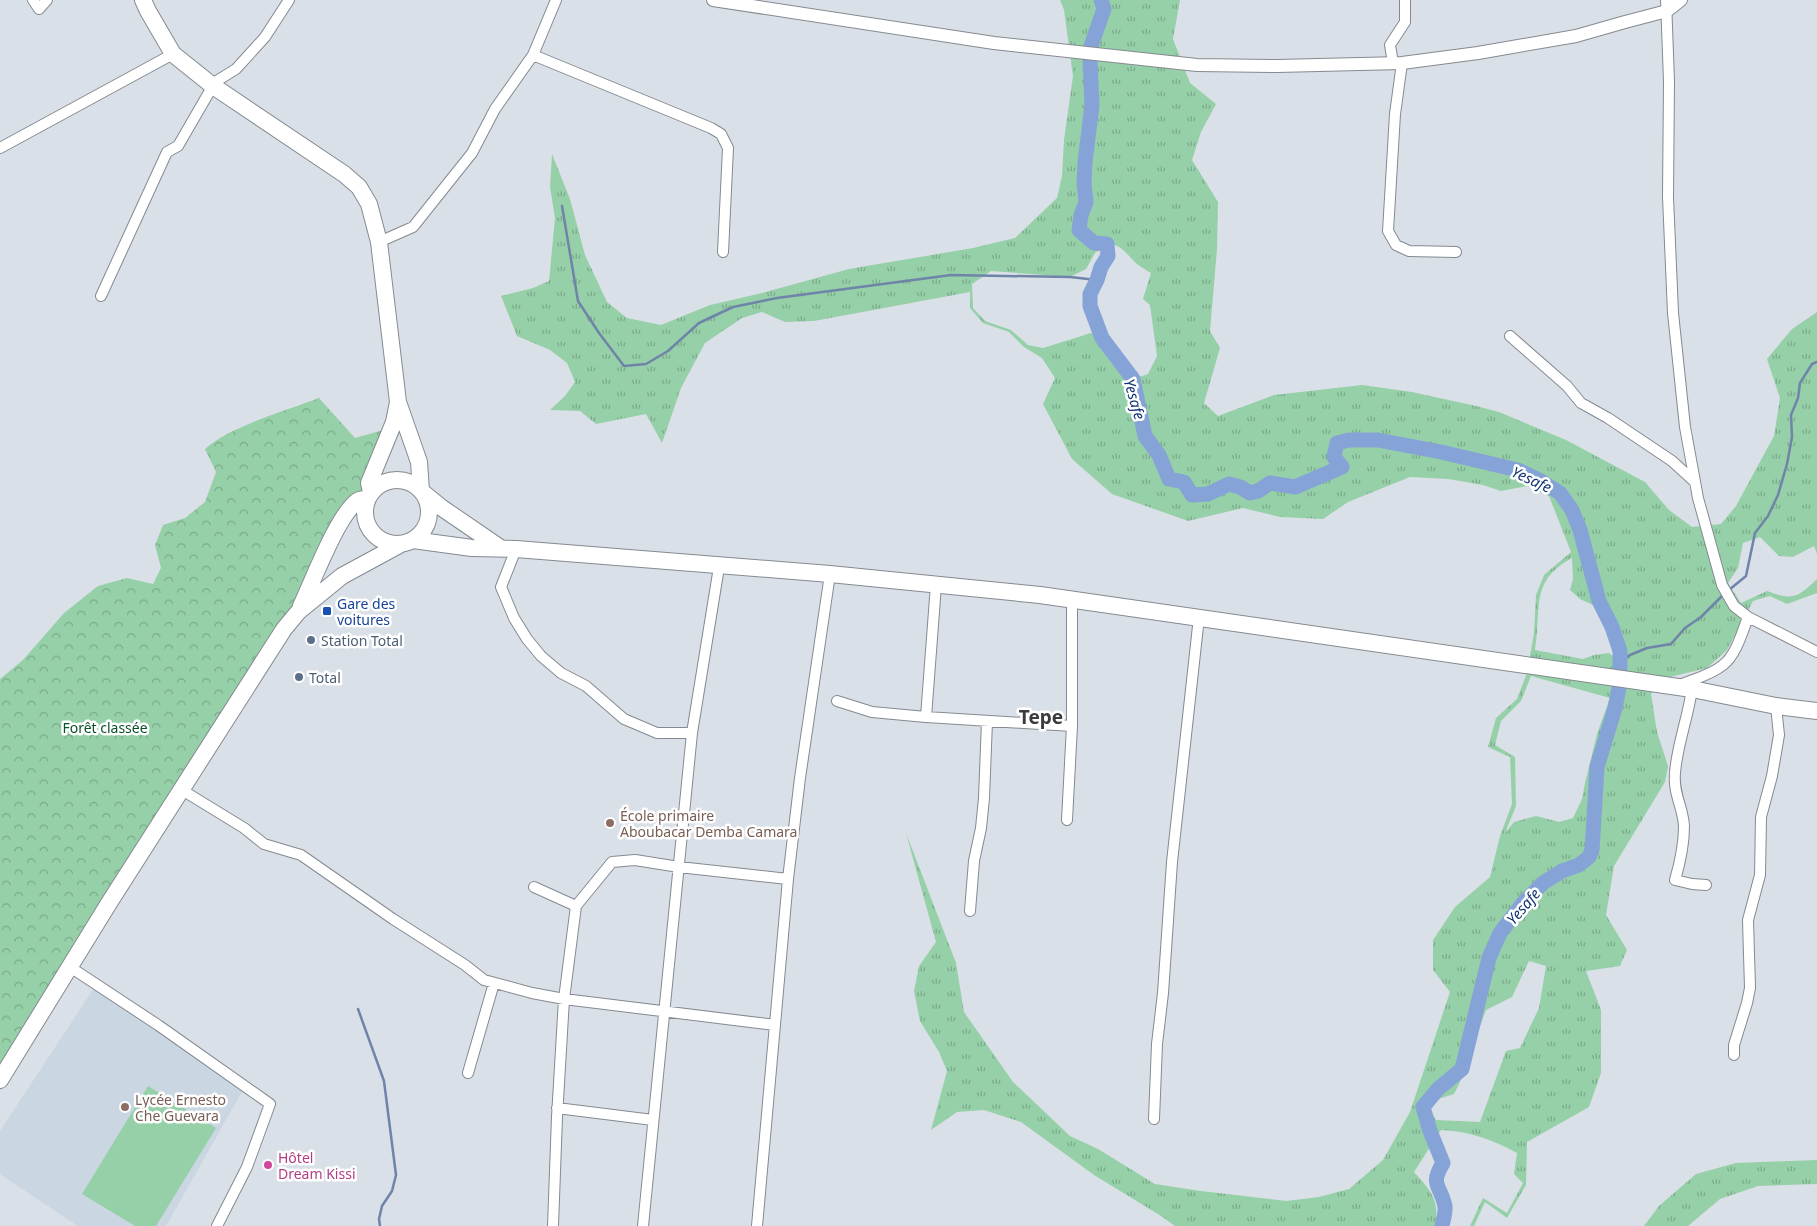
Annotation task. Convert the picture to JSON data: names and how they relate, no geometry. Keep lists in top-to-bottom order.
{
  "districts": ["Tepe"],
  "water": ["Yesafe"],
  "parks": ["Forêt classée"],
  "places": {
    "transit": ["Gare des voitures"],
    "other": [
      "Station Total",
      "Total",
      "École primaire Aboubacar Demba Camara",
      "Lycée Ernesto Che Guevara",
      "Hôtel Dream Kissi"
    ]
  }
}
